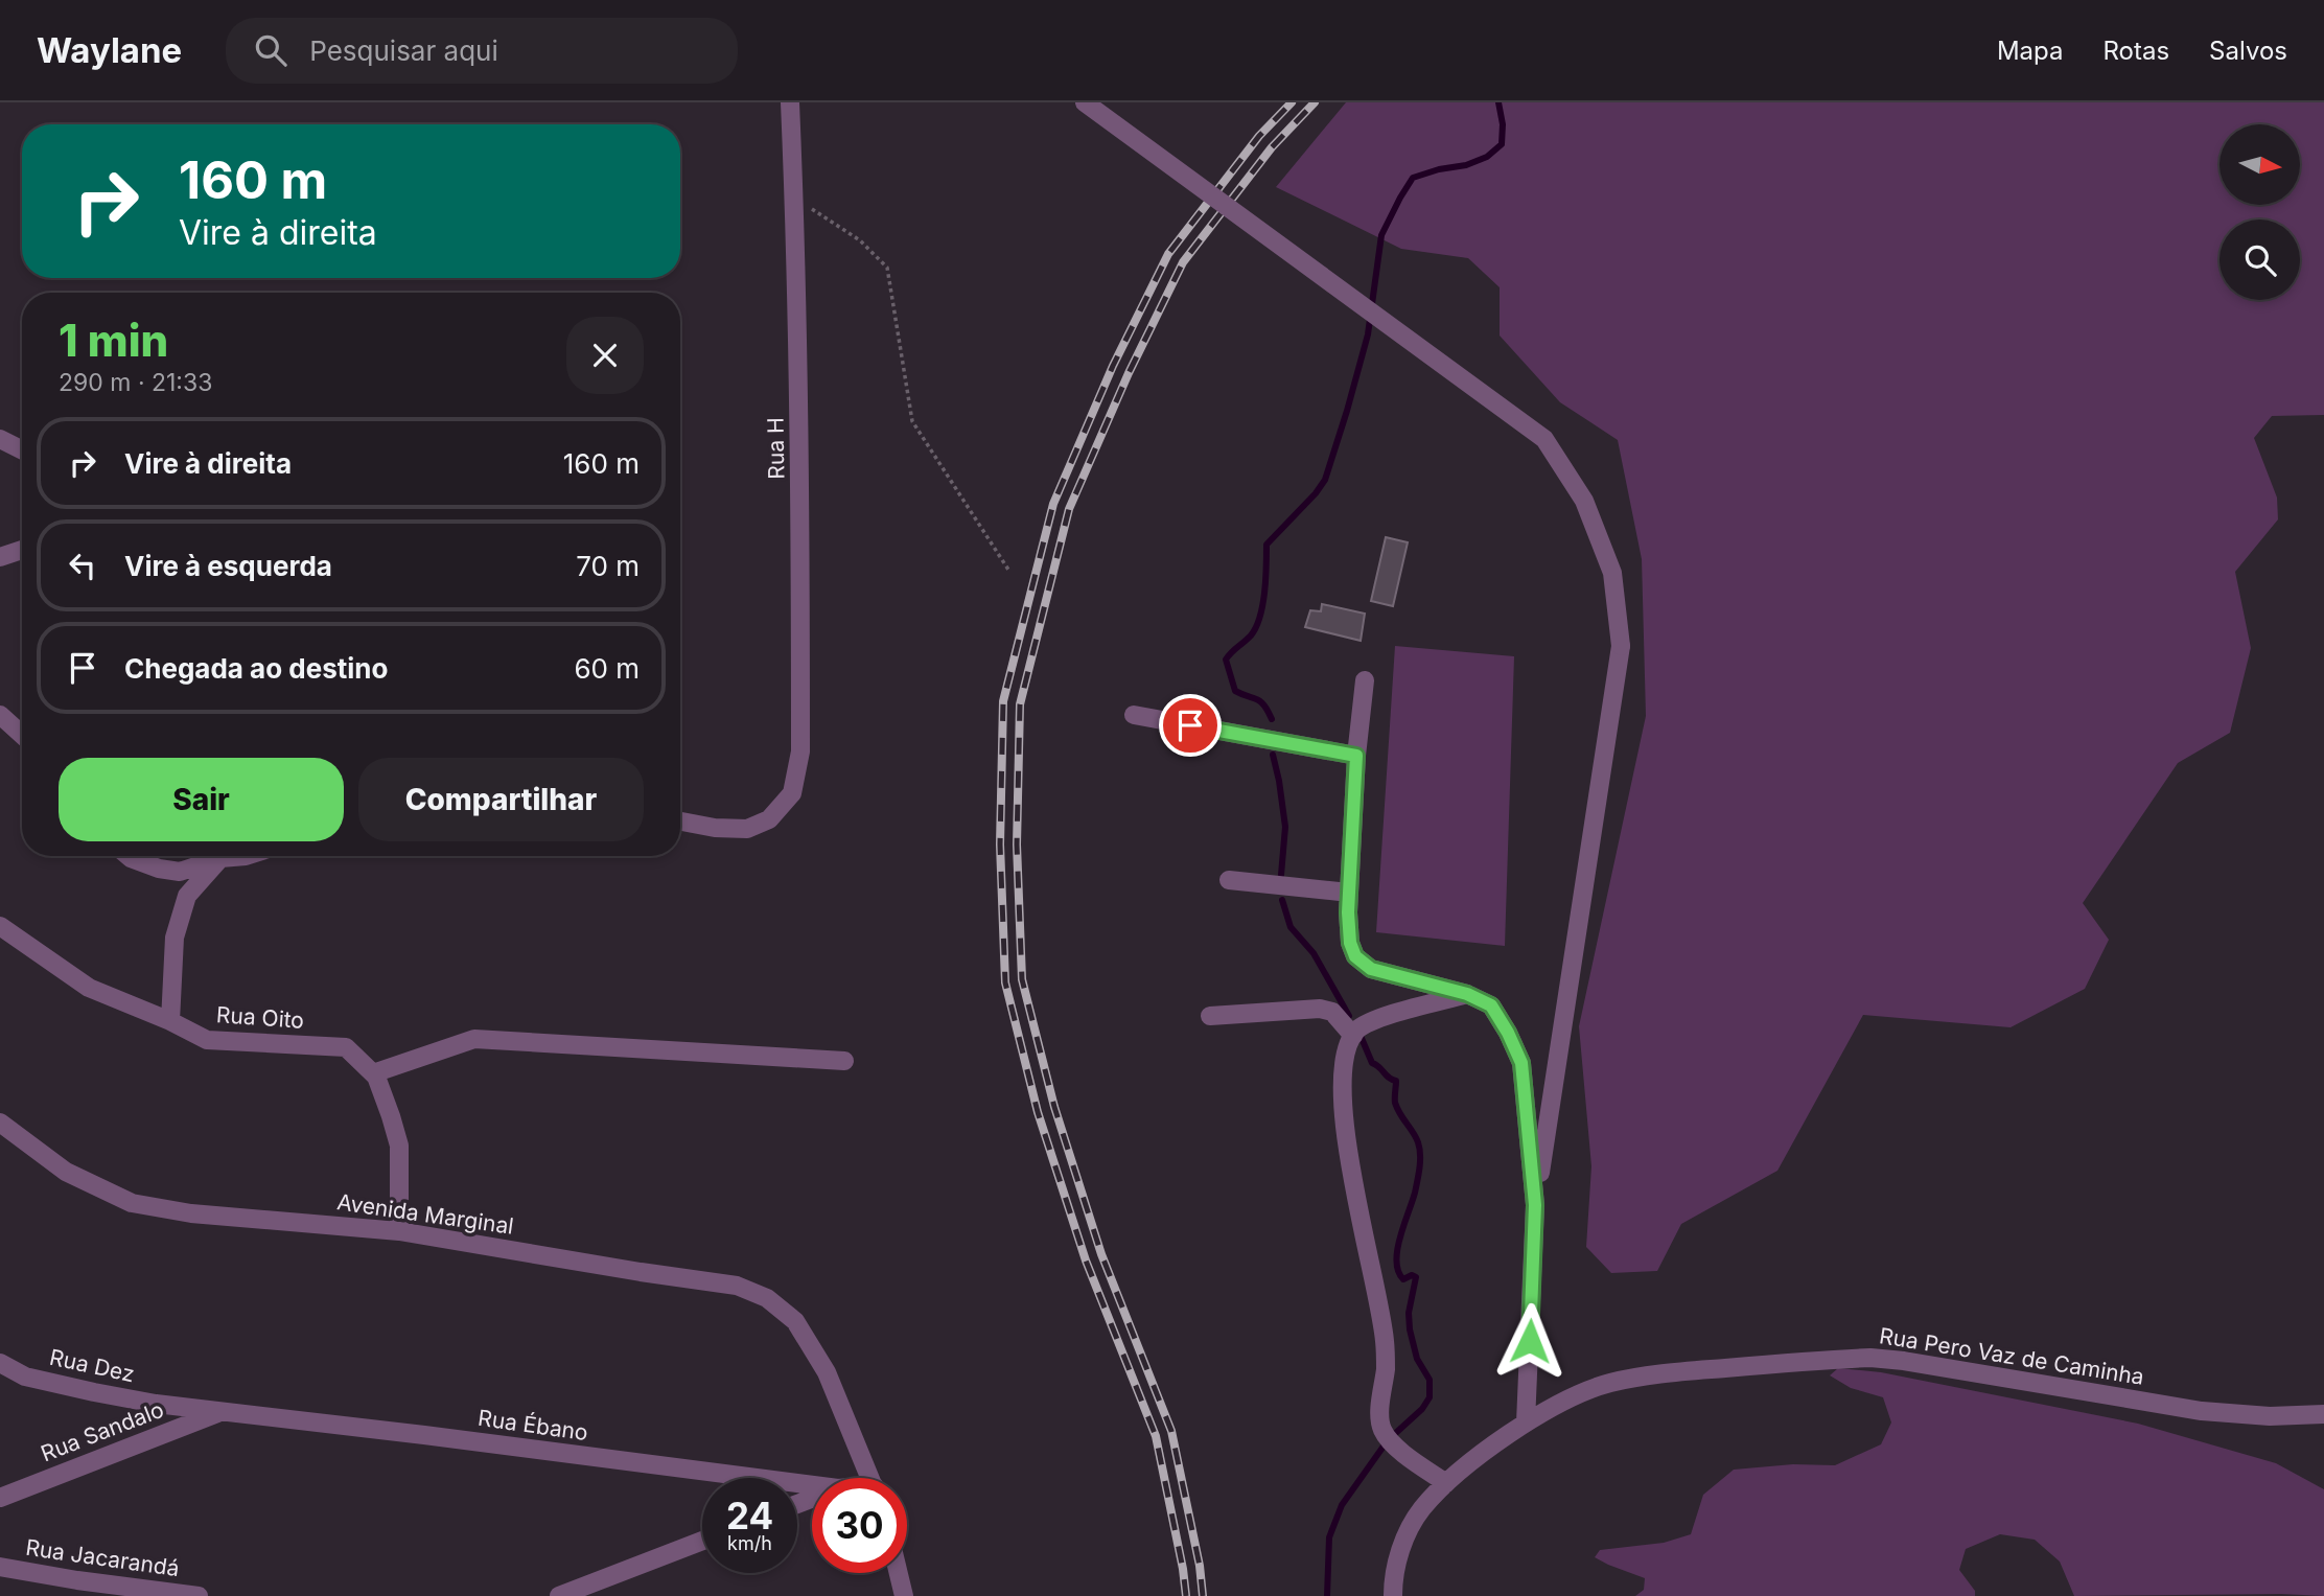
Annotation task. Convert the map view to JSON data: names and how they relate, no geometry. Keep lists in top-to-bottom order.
{
  "streets": {
    "street": [
      "Rua H",
      "Rua Oito",
      "Avenida Marginal",
      "Rua Pero Vaz de Caminha",
      "Rua Dez",
      "Rua Ébano",
      "Rua Sandalo",
      "Rua Jacarandá"
    ]
  },
  "crossings": [
    ["Rua Oito", "Avenida Marginal"],
    ["Rua Dez", "Rua Ébano"],
    ["Rua Dez", "Rua Sandalo"],
    ["Rua Ébano", "Rua Sandalo"]
  ],
  "north": "right",
  "page": {
    "header": "Waylane",
    "search": "Pesquisar aqui",
    "nav": ["Mapa", "Rotas", "Salvos"],
    "turn": ["160 m", "Vire à direita"],
    "heading": ["1 min", "290 m · 21:33"],
    "list": [
      {
        "name": "Vire à direita",
        "value": "160 m"
      },
      {
        "name": "Vire à esquerda",
        "value": "70 m"
      },
      {
        "name": "Chegada ao destino",
        "value": "60 m"
      }
    ],
    "buttons": ["Sair", "Compartilhar"],
    "speed": "24 km/h",
    "limit": "30"
  }
}
